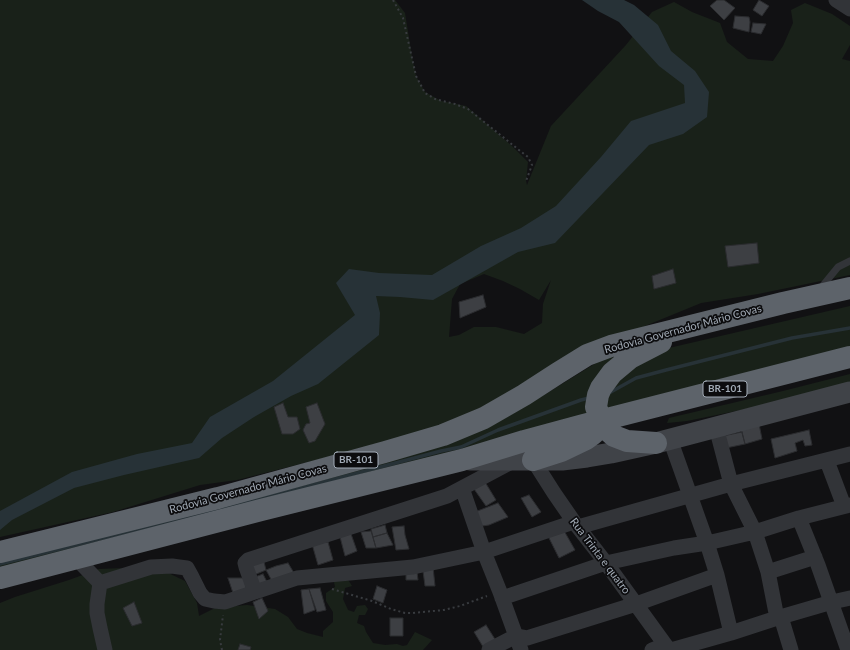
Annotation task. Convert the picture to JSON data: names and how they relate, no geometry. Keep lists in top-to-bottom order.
{
  "streets": {
    "highway": ["Rodovia Governador Mário Covas", "BR-101"],
    "street": ["Rua Trinta e quatro"]
  }
}
